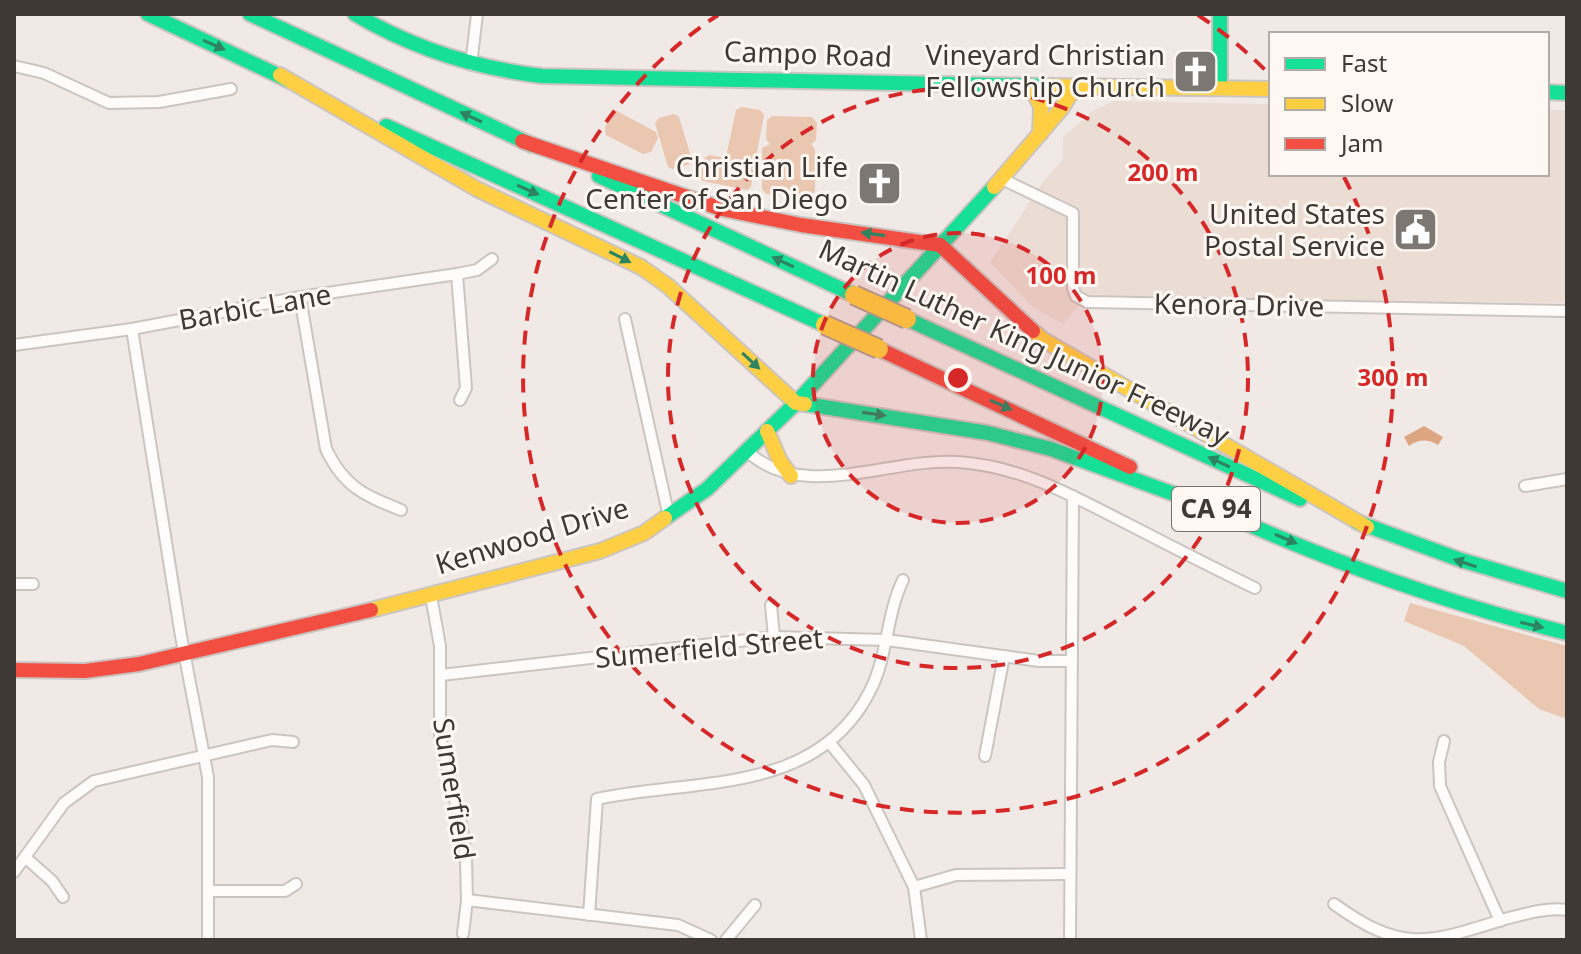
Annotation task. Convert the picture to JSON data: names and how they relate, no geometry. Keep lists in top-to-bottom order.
{
  "streets": {
    "main road": [
      "Campo Road",
      "Martin Luther King Junior Freeway",
      "CA 94",
      "Kenwood Drive"
    ],
    "street": [
      "Kenora Drive",
      "Barbic Lane",
      "Sumerfield Street",
      "Sumerfield"
    ]
  },
  "crossings": [
    ["Campo Road", "Kenwood Drive"],
    ["Kenora Drive", "Kenwood Drive"],
    ["Kenwood Drive", "Sumerfield"],
    ["Sumerfield Street", "Sumerfield"]
  ],
  "places": {
    "church": ["Vineyard Christian Fellowship Church", "Christian Life Center of San Diego"],
    "public building": ["United States Postal Service"]
  },
  "legend": ["Fast", "Slow", "Jam"],
  "rings": ["200 m", "100 m", "300 m"]
}
